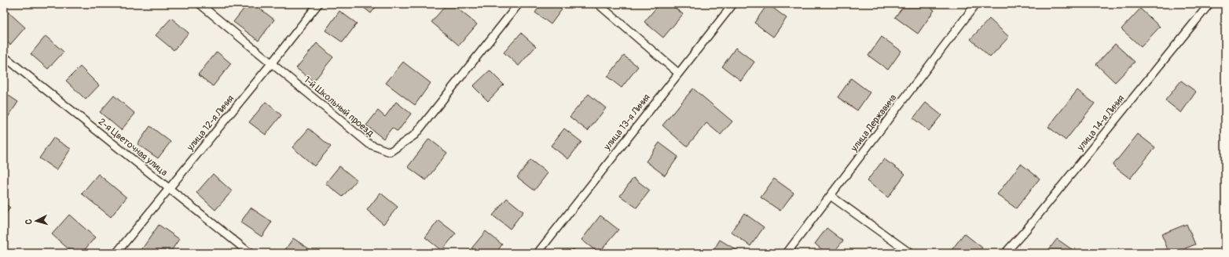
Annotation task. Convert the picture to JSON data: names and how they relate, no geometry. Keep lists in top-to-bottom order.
{
  "streets": {
    "lane": [
      "1-й Школьный проезд",
      "улица 13-я Линия",
      "улица 12-я Линия",
      "улица Державина",
      "улица 14-я Линия",
      "2-я Цветочная улица"
    ]
  },
  "crossings": [
    ["1-й Школьный проезд", "улица 12-я Линия"],
    ["улица 12-я Линия", "2-я Цветочная улица"]
  ],
  "north": "left"
}
